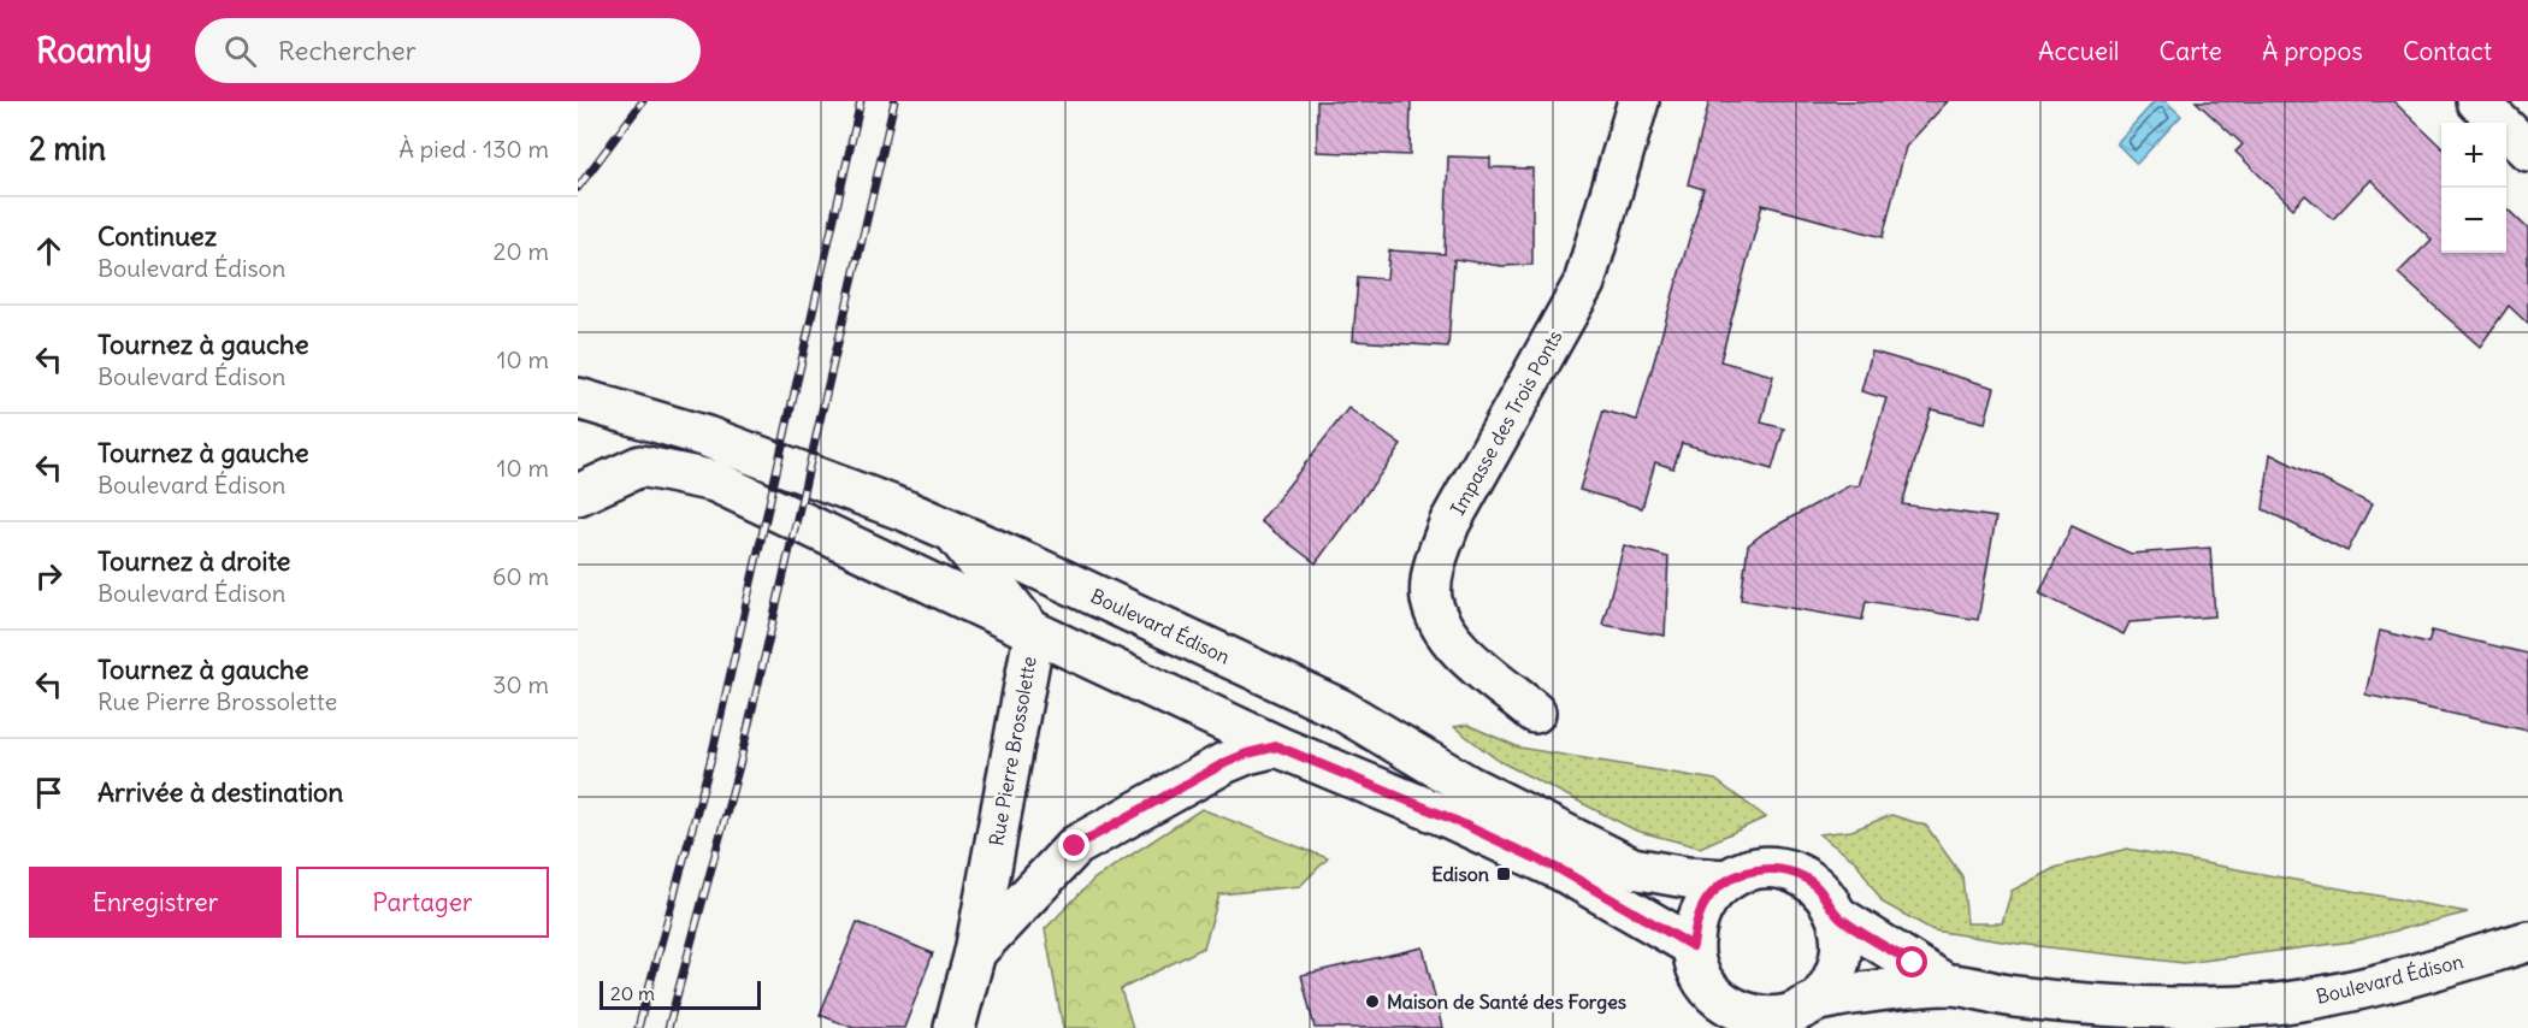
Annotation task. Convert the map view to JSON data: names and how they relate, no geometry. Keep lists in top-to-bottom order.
{
  "streets": {
    "main road": ["Impasse des Trois Ponts", "Boulevard Édison", "Rue Pierre Brossolette"]
  },
  "crossings": [
    ["Boulevard Édison", "Rue Pierre Brossolette"]
  ],
  "places": {
    "transit": ["Edison"],
    "other": ["Maison de Santé des Forges"]
  },
  "scale_bar": "20 m",
  "page": {
    "header": "Roamly",
    "search": "Rechercher",
    "nav": [
      "Accueil",
      "Carte",
      "À propos",
      "Contact"
    ],
    "heading": ["2 min", "À pied · 130 m"],
    "map_buttons": ["+", "−"],
    "list": [
      ["Continuez", "Boulevard Édison", "20 m"],
      ["Tournez à gauche", "Boulevard Édison", "10 m"],
      ["Tournez à gauche", "Boulevard Édison", "10 m"],
      ["Tournez à droite", "Boulevard Édison", "60 m"],
      ["Tournez à gauche", "Rue Pierre Brossolette", "30 m"],
      "Arrivée à destination"
    ],
    "buttons": ["Enregistrer", "Partager"],
    "scale": "20 m"
  }
}
